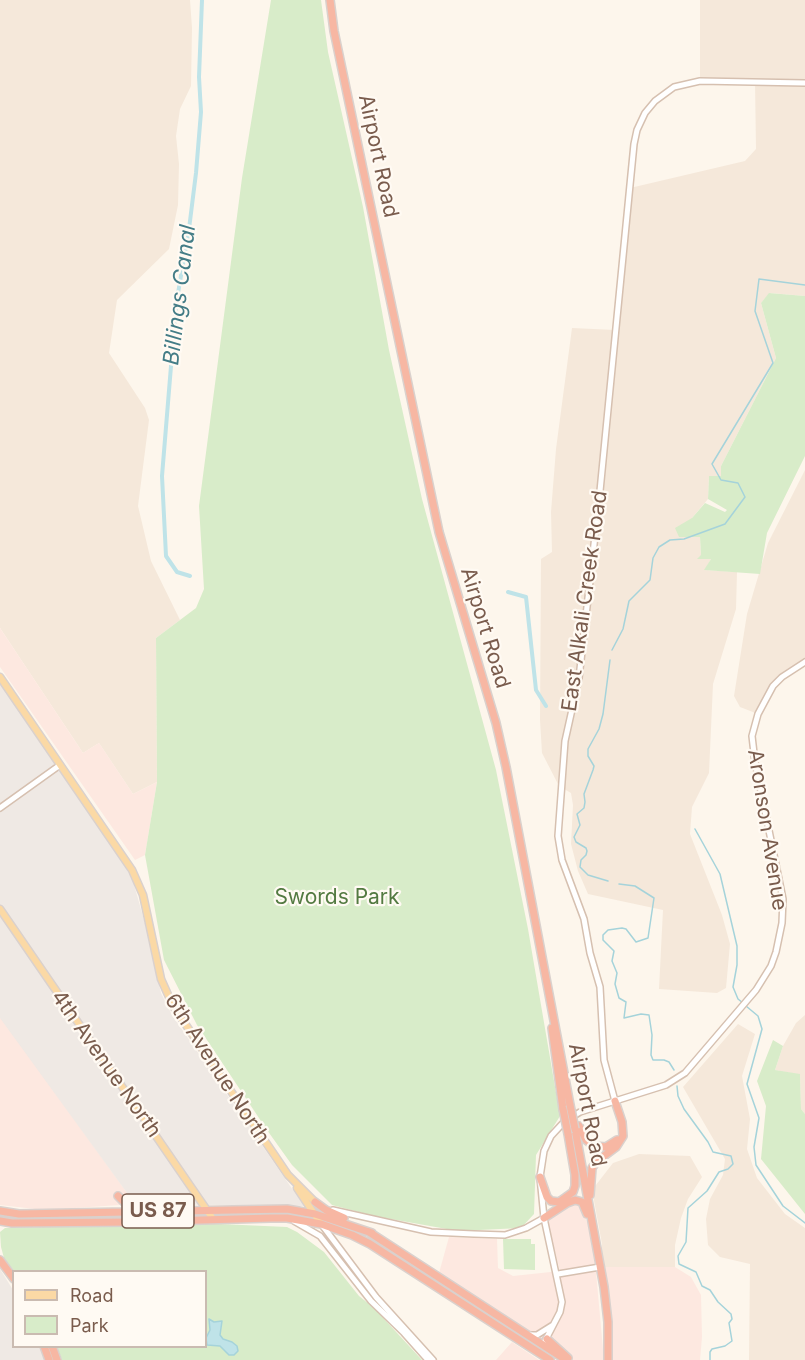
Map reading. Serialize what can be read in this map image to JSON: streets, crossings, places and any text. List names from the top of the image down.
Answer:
{
  "streets": {
    "highway": ["Airport Road", "US 87"],
    "main road": [
      "East Alkali Creek Road",
      "Aronson Avenue",
      "4th Avenue North",
      "6th Avenue North"
    ]
  },
  "crossings": [
    ["East Alkali Creek Road", "Aronson Avenue"],
    ["Aronson Avenue", "US 87"],
    ["4th Avenue North", "US 87"]
  ],
  "water": ["Billings Canal"],
  "parks": ["Swords Park"],
  "legend": ["Road", "Park"]
}
